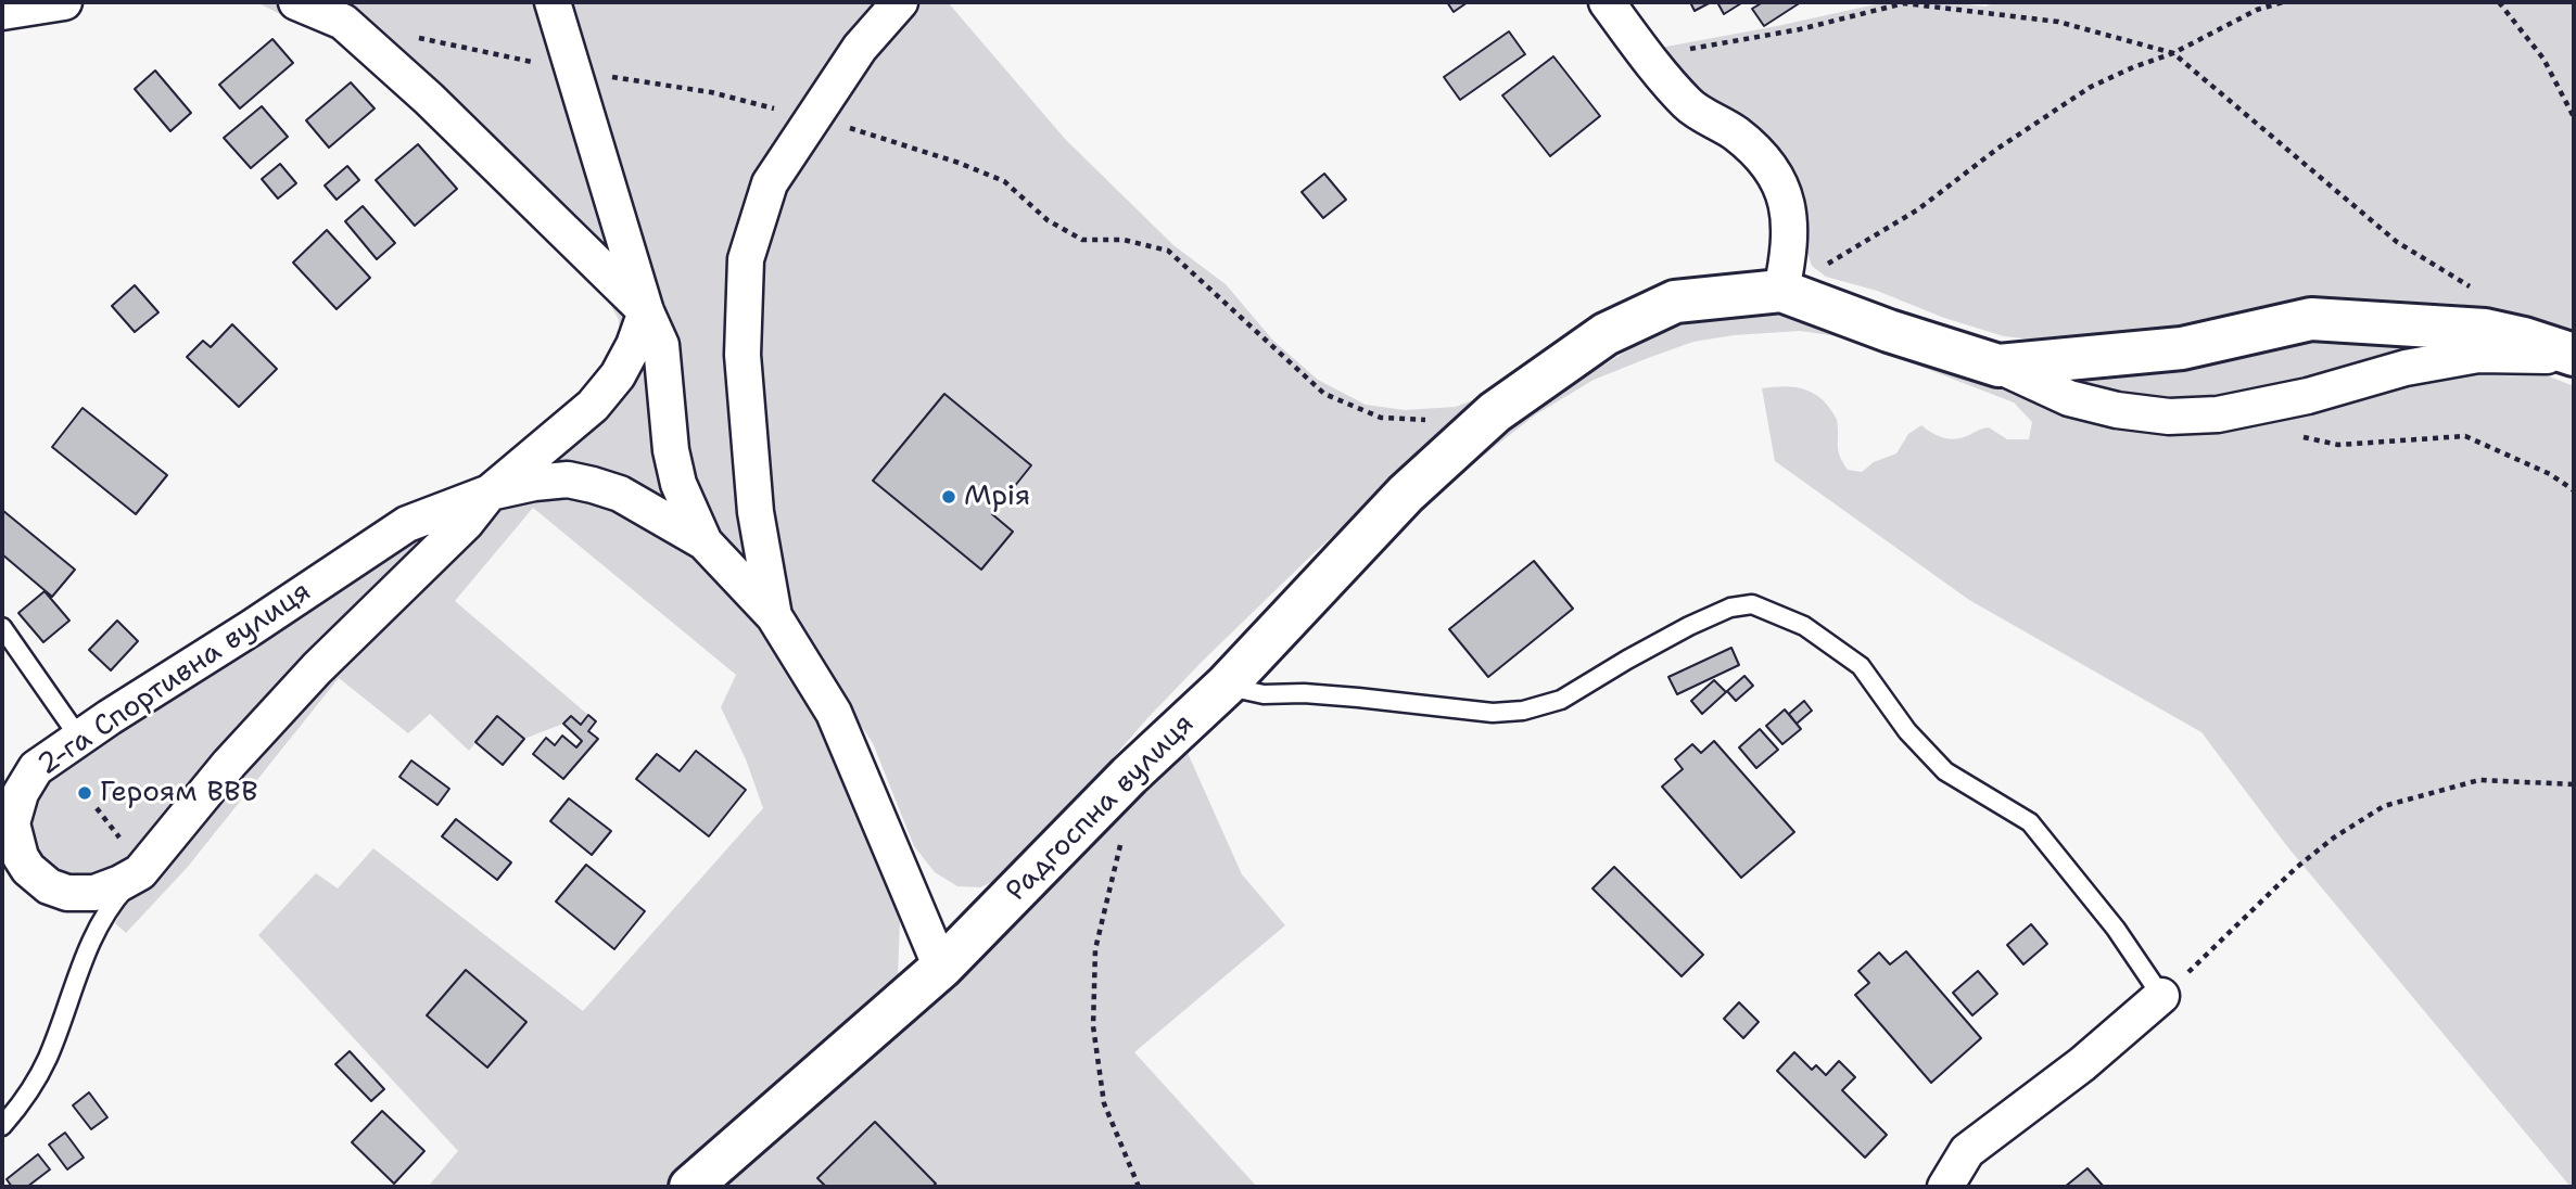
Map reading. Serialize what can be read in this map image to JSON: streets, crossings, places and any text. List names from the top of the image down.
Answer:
{
  "streets": {
    "street": ["2-га Спортивна вулиця", "Радгоспна вулиця"]
  },
  "places": ["Мрія", "Героям ВВВ"]
}
